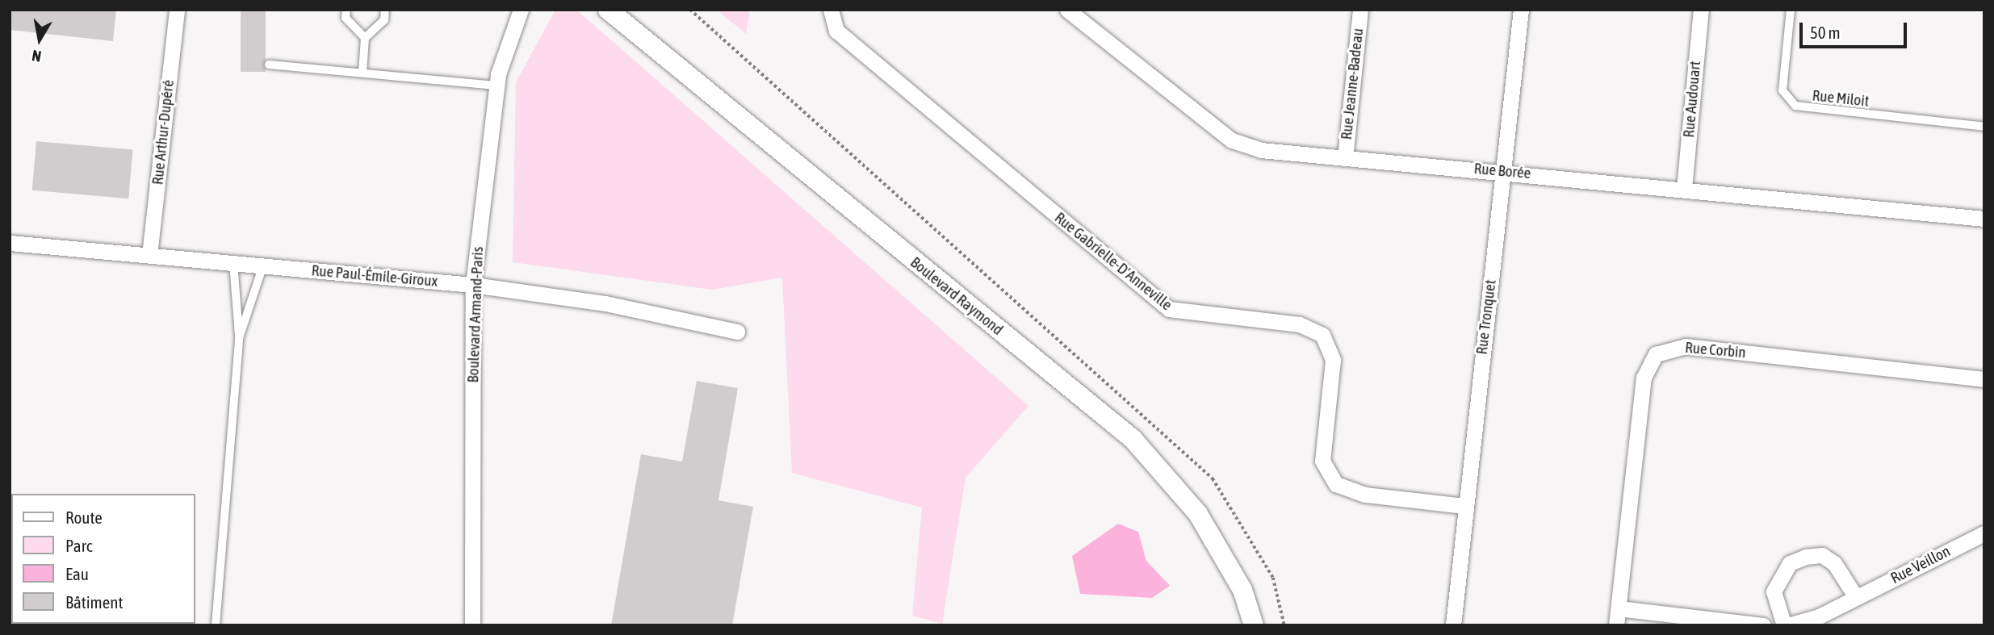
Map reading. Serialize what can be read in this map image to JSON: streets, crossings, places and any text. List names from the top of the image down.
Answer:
{
  "streets": {
    "street": [
      "Rue Jeanne-Badeau",
      "Rue Audouart",
      "Rue Arthur-Dupéré",
      "Rue Borée",
      "Rue Gabrielle-D'Anneville",
      "Rue Paul-Émile-Giroux",
      "Boulevard Raymond",
      "Boulevard Armand-Paris",
      "Rue Tronquet",
      "Rue Corbin",
      "Rue Veillon"
    ],
    "lane": ["Rue Miloit"]
  },
  "crossings": [
    ["Rue Jeanne-Badeau", "Rue Borée"],
    ["Rue Audouart", "Rue Borée"],
    ["Rue Arthur-Dupéré", "Rue Paul-Émile-Giroux"],
    ["Rue Borée", "Rue Tronquet"],
    ["Rue Gabrielle-D'Anneville", "Rue Tronquet"],
    ["Rue Paul-Émile-Giroux", "Boulevard Armand-Paris"]
  ],
  "legend": [
    "Route",
    "Parc",
    "Eau",
    "Bâtiment"
  ],
  "scale_bar": "50 m",
  "north": "bottom"
}
